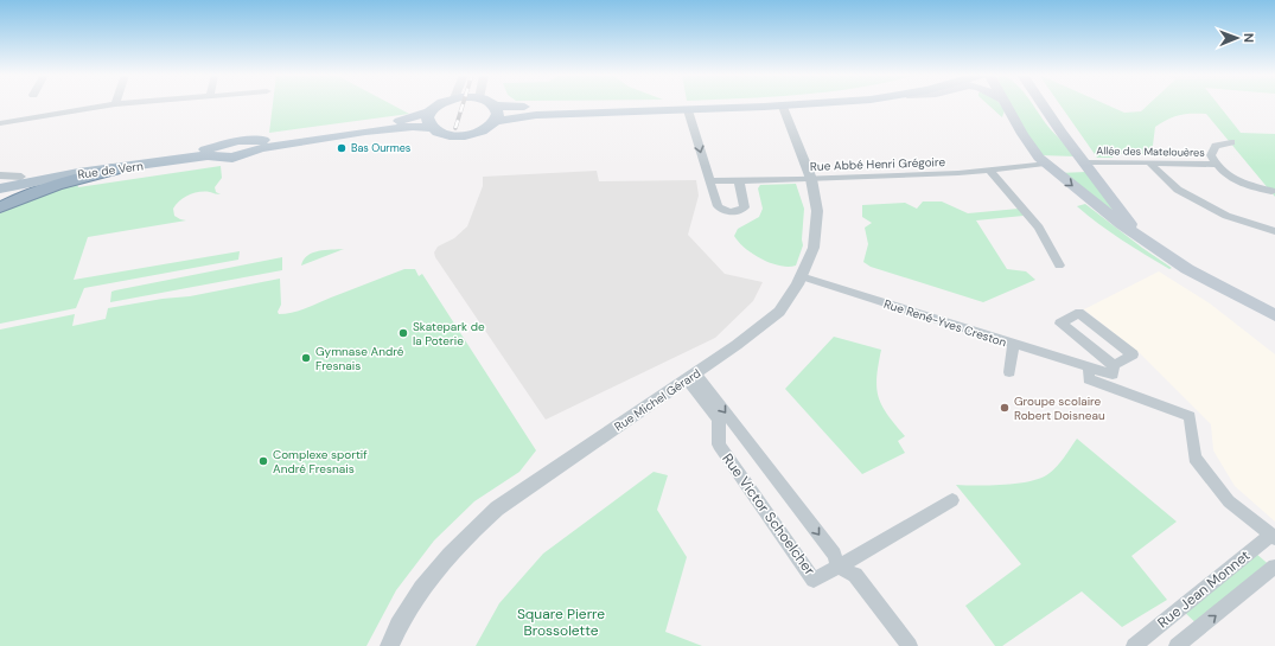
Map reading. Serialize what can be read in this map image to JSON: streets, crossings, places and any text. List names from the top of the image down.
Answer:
{
  "streets": {
    "main road": ["Rue de Vern"],
    "street": [
      "Allée des Matelouères",
      "Rue Abbé Henri Grégoire",
      "Rue René-Yves Creston",
      "Rue Michel Gérard",
      "Rue Victor Schoelcher",
      "Rue Jean Monnet"
    ]
  },
  "crossings": [
    ["Rue Abbé Henri Grégoire", "Rue Michel Gérard"],
    ["Rue René-Yves Creston", "Rue Michel Gérard"],
    ["Rue Michel Gérard", "Rue Victor Schoelcher"]
  ],
  "one_way": ["Rue Victor Schoelcher"],
  "parks": ["Square Pierre Brossolette"],
  "places": [
    "Bas Ourmes",
    "Skatepark de la Poterie",
    "Gymnase André Fresnais",
    "Groupe scolaire Robert Doisneau",
    "Complexe sportif André Fresnais"
  ],
  "north": "right"
}
